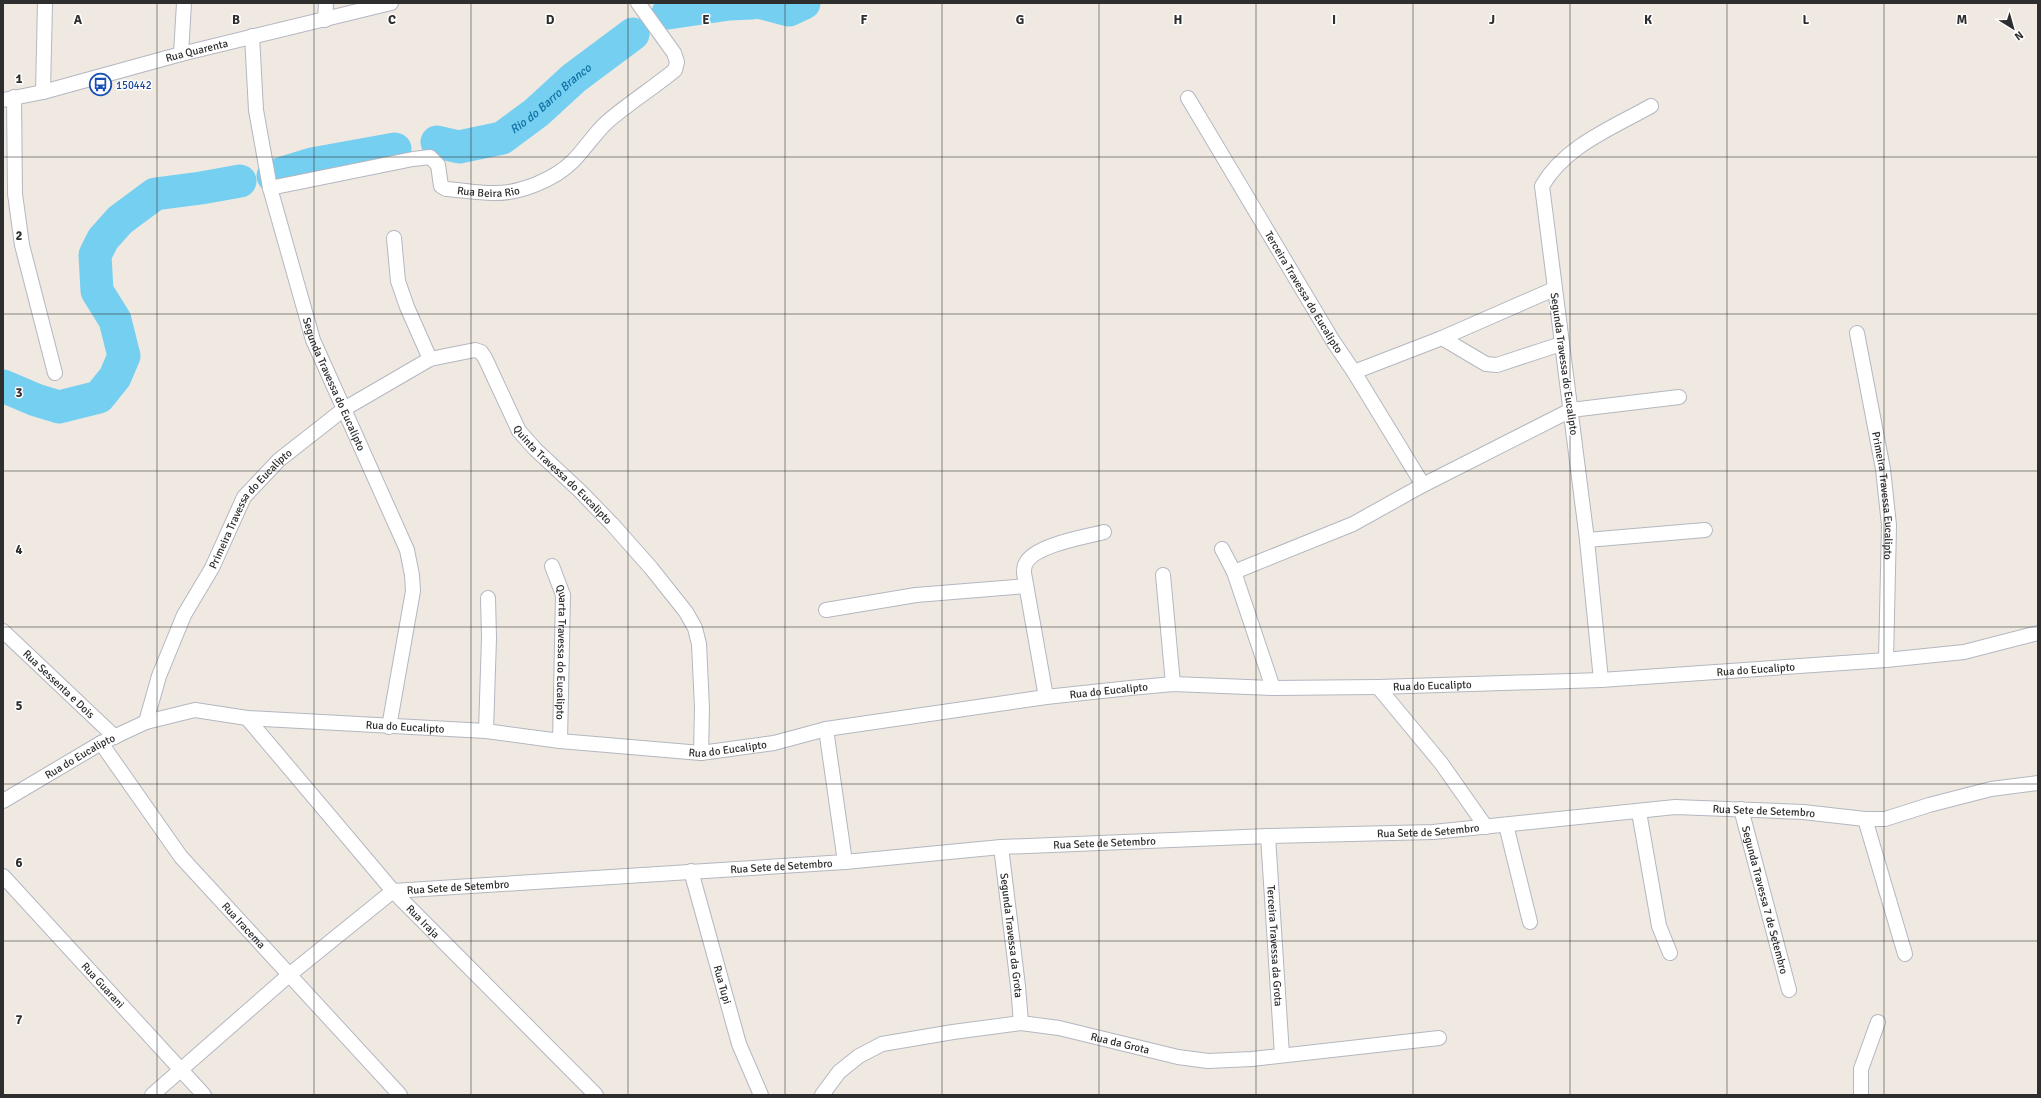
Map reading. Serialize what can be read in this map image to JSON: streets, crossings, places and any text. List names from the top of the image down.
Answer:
{
  "streets": {
    "street": [
      "Rua Quarenta",
      "Rua Beira Rio",
      "Terceira Travessa do Eucalipto",
      "Segunda Travessa do Eucalipto",
      "Quinta Travessa do Eucalipto",
      "Primeira Travessa Eucalipto",
      "Primeira Travessa do Eucalipto",
      "Quarta Travessa do Eucalipto",
      "Rua do Eucalipto",
      "Rua Sessenta e Dois",
      "Rua Sete de Setembro",
      "Segunda Travessa 7 de Setembro",
      "Rua Iraja",
      "Rua Iracema",
      "Segunda Travessa da Grota",
      "Terceira Travessa da Grota",
      "Rua Guarani",
      "Rua Tupi",
      "Rua da Grota"
    ]
  },
  "crossings": [
    ["Rua Quarenta", "Segunda Travessa do Eucalipto"],
    ["Rua Beira Rio", "Segunda Travessa do Eucalipto"],
    ["Segunda Travessa do Eucalipto", "Primeira Travessa do Eucalipto"],
    ["Segunda Travessa do Eucalipto", "Rua do Eucalipto"],
    ["Quinta Travessa do Eucalipto", "Primeira Travessa do Eucalipto"],
    ["Quinta Travessa do Eucalipto", "Rua do Eucalipto"],
    ["Primeira Travessa Eucalipto", "Rua do Eucalipto"],
    ["Primeira Travessa do Eucalipto", "Rua do Eucalipto"],
    ["Quarta Travessa do Eucalipto", "Rua do Eucalipto"],
    ["Rua do Eucalipto", "Rua Sessenta e Dois"],
    ["Rua do Eucalipto", "Rua Sete de Setembro"],
    ["Rua do Eucalipto", "Rua Iraja"],
    ["Rua do Eucalipto", "Rua Iracema"],
    ["Rua Sete de Setembro", "Segunda Travessa 7 de Setembro"],
    ["Rua Sete de Setembro", "Rua Iraja"],
    ["Rua Sete de Setembro", "Rua Iracema"],
    ["Rua Sete de Setembro", "Segunda Travessa da Grota"],
    ["Rua Sete de Setembro", "Terceira Travessa da Grota"],
    ["Rua Sete de Setembro", "Rua Guarani"],
    ["Rua Sete de Setembro", "Rua Tupi"],
    ["Segunda Travessa da Grota", "Rua da Grota"],
    ["Terceira Travessa da Grota", "Rua da Grota"]
  ],
  "water": ["Rio do Barro Branco"],
  "places": {
    "bus stop": ["150442"]
  },
  "north": "bottom right",
  "grid": {
    "columns": [
      "A",
      "B",
      "C",
      "D",
      "E",
      "F",
      "G",
      "H",
      "I",
      "J",
      "K",
      "L",
      "M"
    ],
    "rows": [
      "1",
      "2",
      "3",
      "4",
      "5",
      "6",
      "7"
    ]
  }
}
